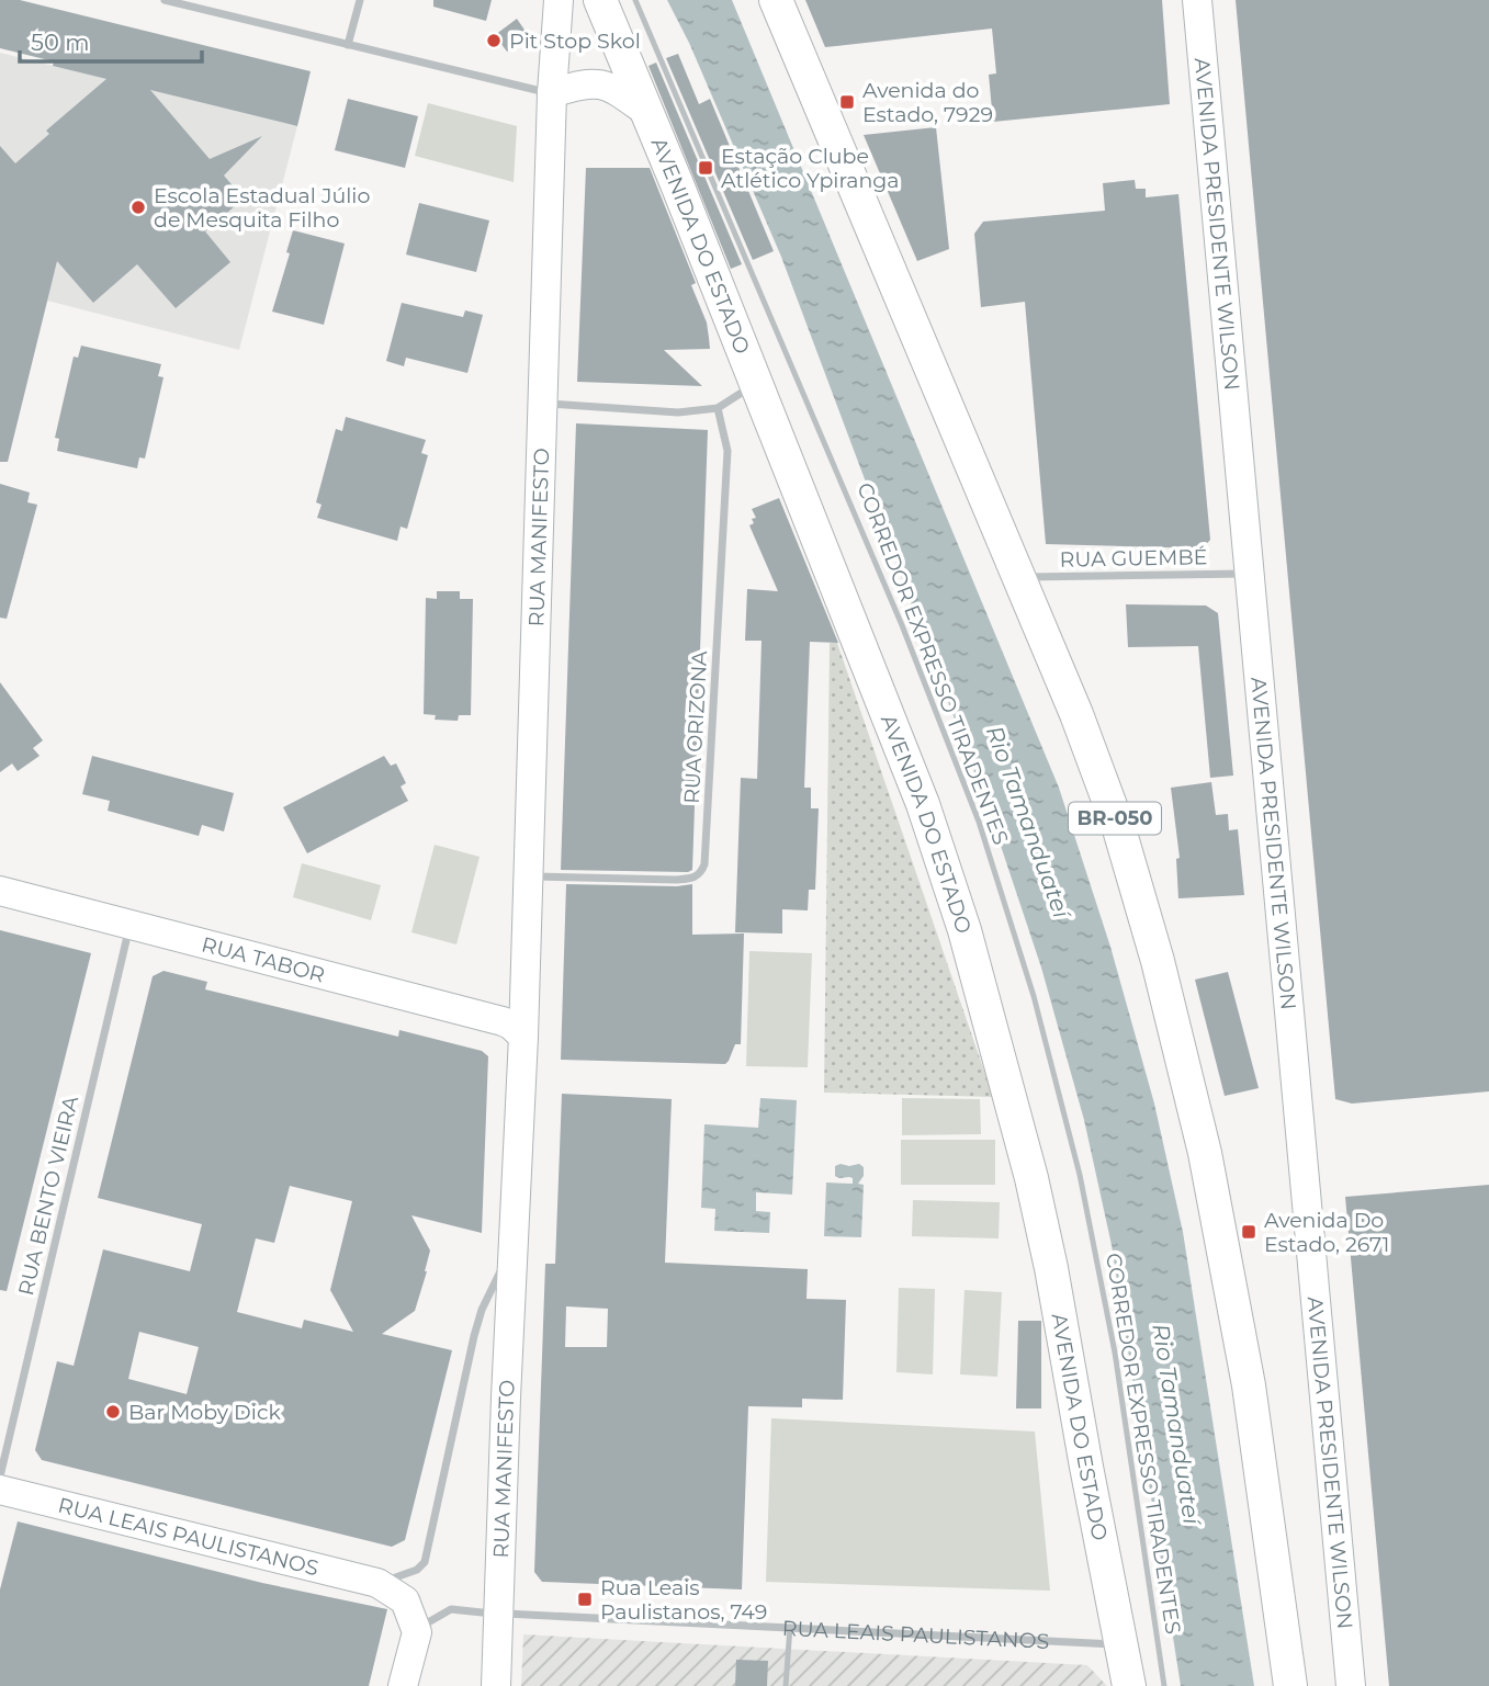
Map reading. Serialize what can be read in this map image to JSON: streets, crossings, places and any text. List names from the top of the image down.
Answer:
{
  "streets": {
    "highway": ["AVENIDA DO ESTADO", "BR-050"],
    "main road": [
      "AVENIDA PRESIDENTE WILSON",
      "RUA MANIFESTO",
      "RUA TABOR",
      "RUA LEAIS PAULISTANOS"
    ],
    "street": ["RUA GUEMBÉ", "RUA ORIZONA", "RUA BENTO VIEIRA"],
    "lane": ["CORREDOR EXPRESSO TIRADENTES"]
  },
  "crossings": [
    ["AVENIDA PRESIDENTE WILSON", "RUA GUEMBÉ"],
    ["AVENIDA DO ESTADO", "RUA LEAIS PAULISTANOS"],
    ["RUA MANIFESTO", "RUA ORIZONA"],
    ["RUA MANIFESTO", "RUA TABOR"],
    ["RUA MANIFESTO", "RUA LEAIS PAULISTANOS"],
    ["RUA GUEMBÉ", "BR-050"],
    ["RUA TABOR", "RUA BENTO VIEIRA"]
  ],
  "water": ["Rio Tamanduateí"],
  "places": {
    "other": ["Pit Stop Skol", "Escola Estadual Júlio de Mesquita Filho", "Bar Moby Dick"],
    "transit": [
      "Avenida do Estado, 7929",
      "Estação Clube Atlético Ypiranga",
      "Avenida Do Estado, 2671",
      "Rua Leais Paulistanos, 749"
    ]
  },
  "scale_bar": "50 m"
}
